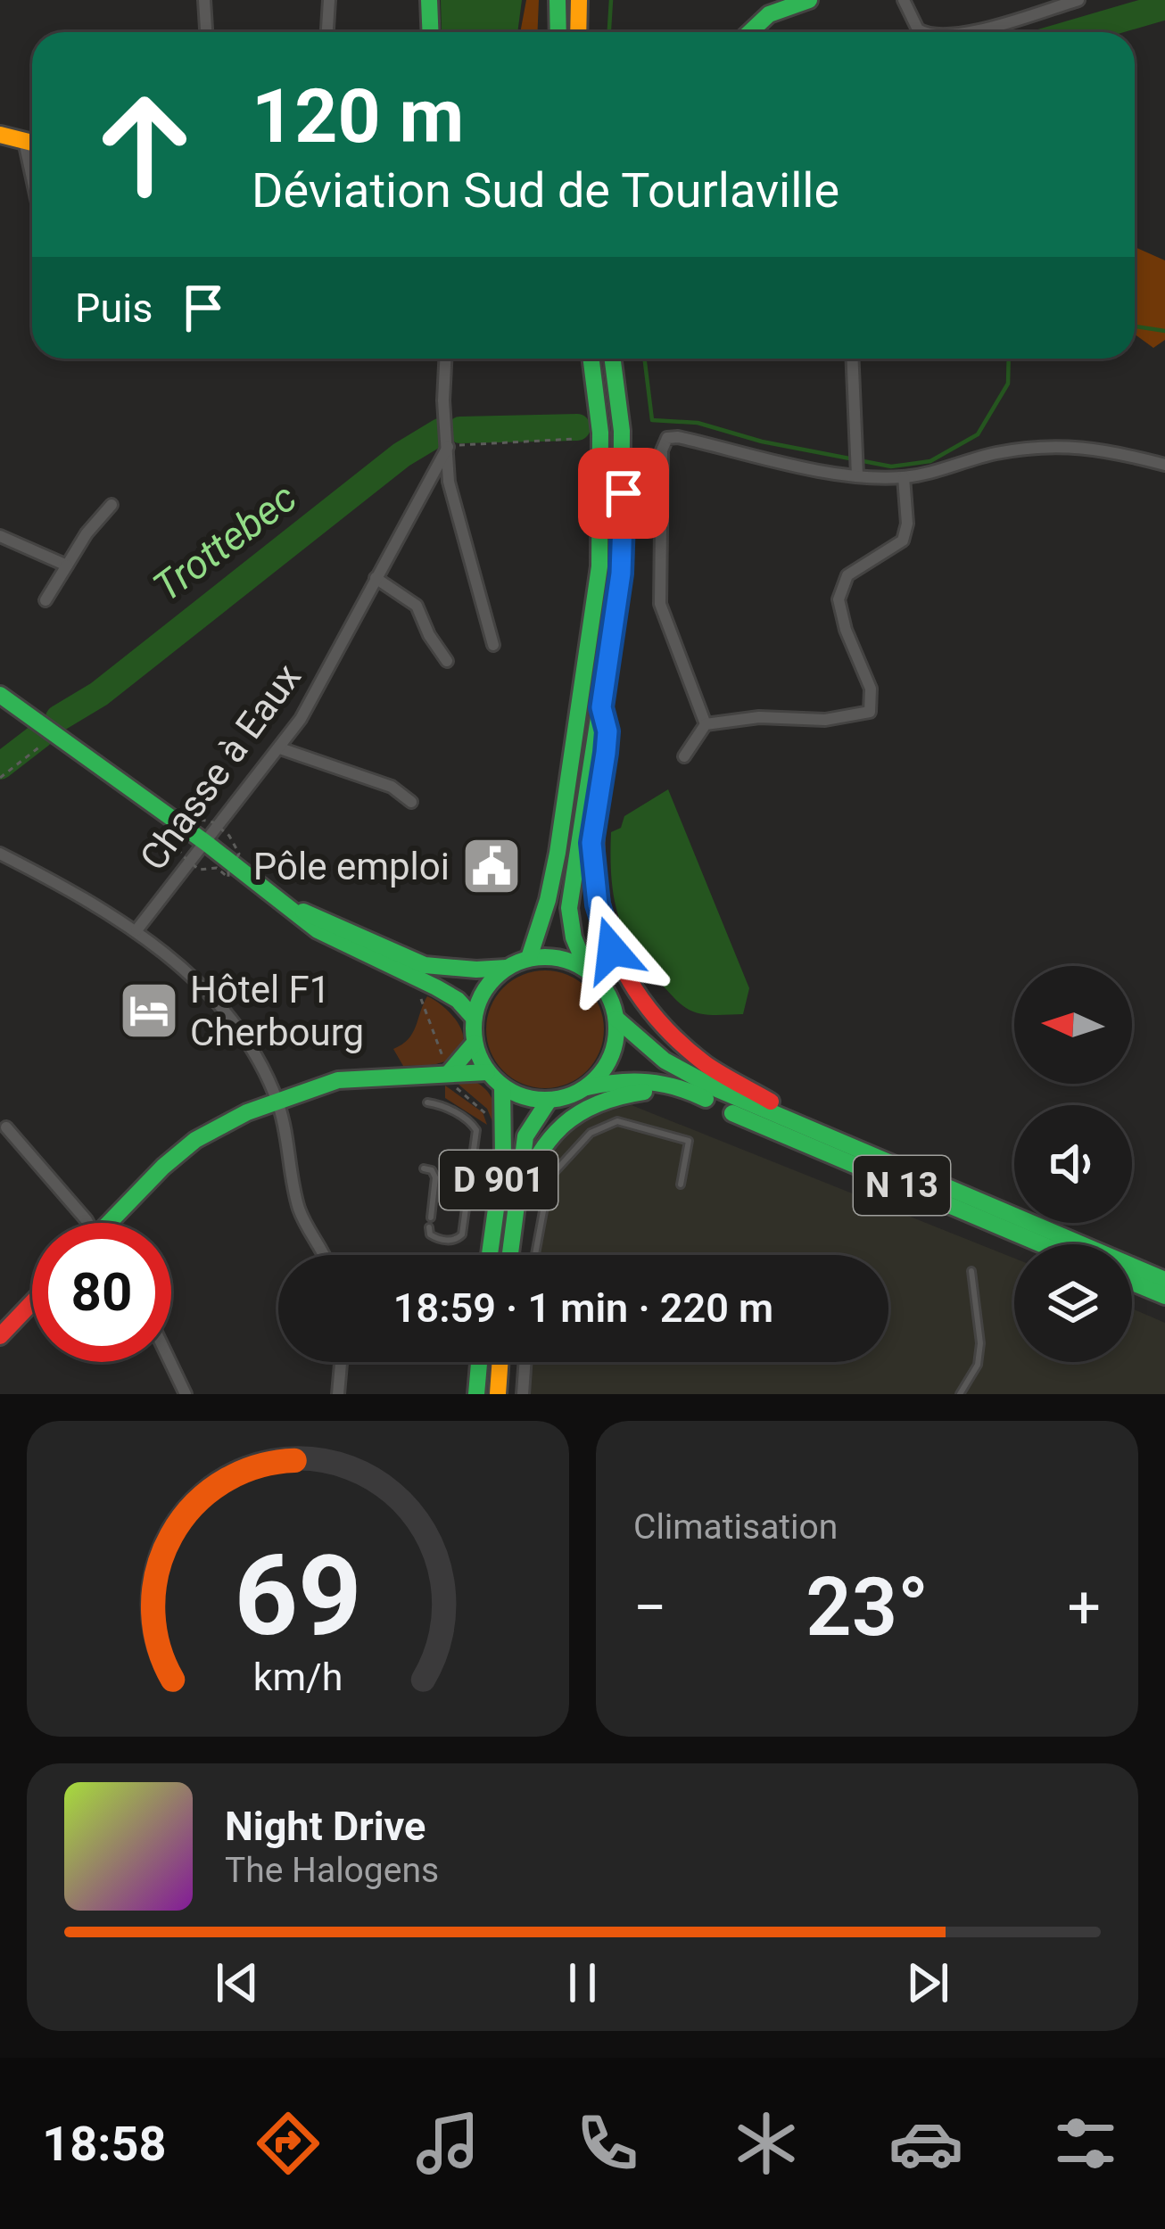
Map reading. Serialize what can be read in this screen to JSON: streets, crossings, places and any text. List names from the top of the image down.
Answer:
{
  "streets": {
    "main road": ["D 901", "N 13"],
    "street": ["Chasse à Eaux"]
  },
  "crossings": [
    ["D 901", "N 13"]
  ],
  "water": ["Trottebec"],
  "places": {
    "public building": ["Pôle emploi"],
    "hotel": ["Hôtel F1 Cherbourg"]
  },
  "north": "left",
  "page": {
    "turn": ["120 m", "Déviation Sud de Tourlaville"],
    "then": "Puis",
    "limit": "80",
    "trip": "18:59 · 1 min · 220 m",
    "tile": "Climatisation",
    "heat": ["−", "23°", "+"],
    "song": ["Night Drive", "The Halogens"],
    "tabs": "18:58",
    "gauge": ["69", "km/h"]
  }
}
